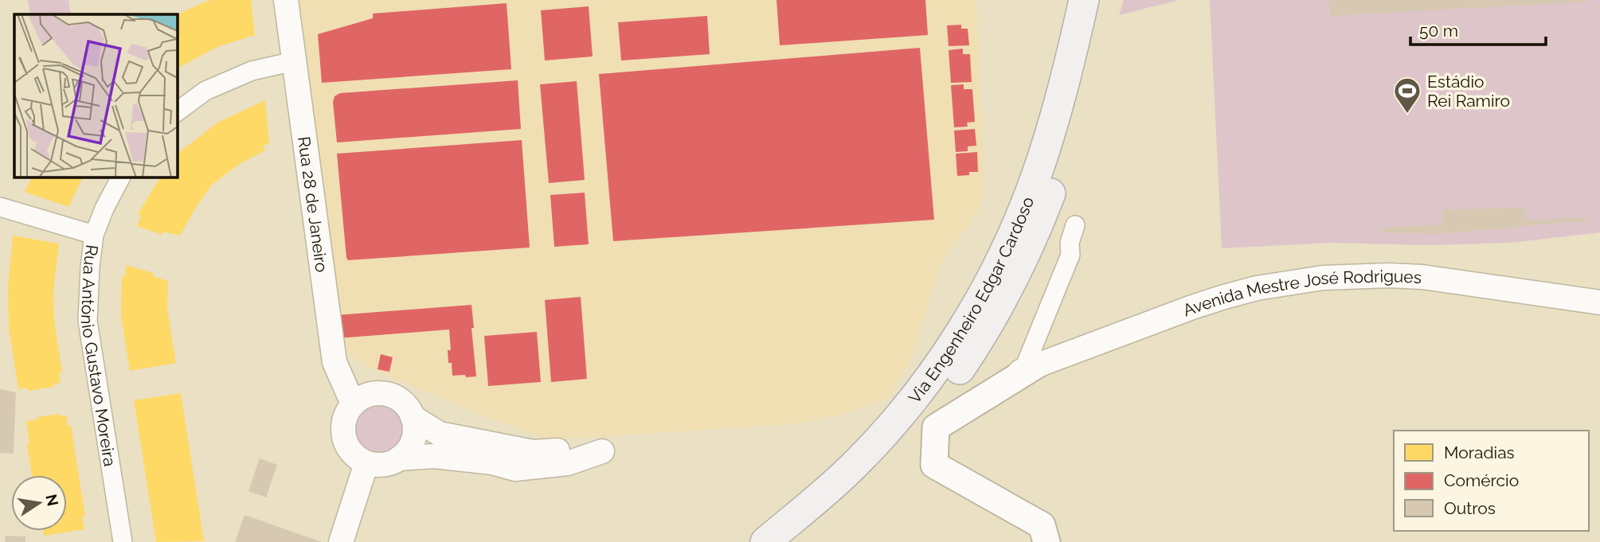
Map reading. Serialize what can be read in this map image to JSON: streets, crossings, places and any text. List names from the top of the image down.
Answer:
{
  "streets": {
    "main road": ["Via Engenheiro Edgar Cardoso"],
    "street": ["Rua 28 de Janeiro", "Avenida Mestre José Rodrigues", "Rua António Gustavo Moreira"]
  },
  "places": {
    "sports": ["Estádio Rei Ramiro"]
  },
  "legend": ["Moradias", "Comércio", "Outros"],
  "scale_bar": "50 m",
  "north": "right"
}
